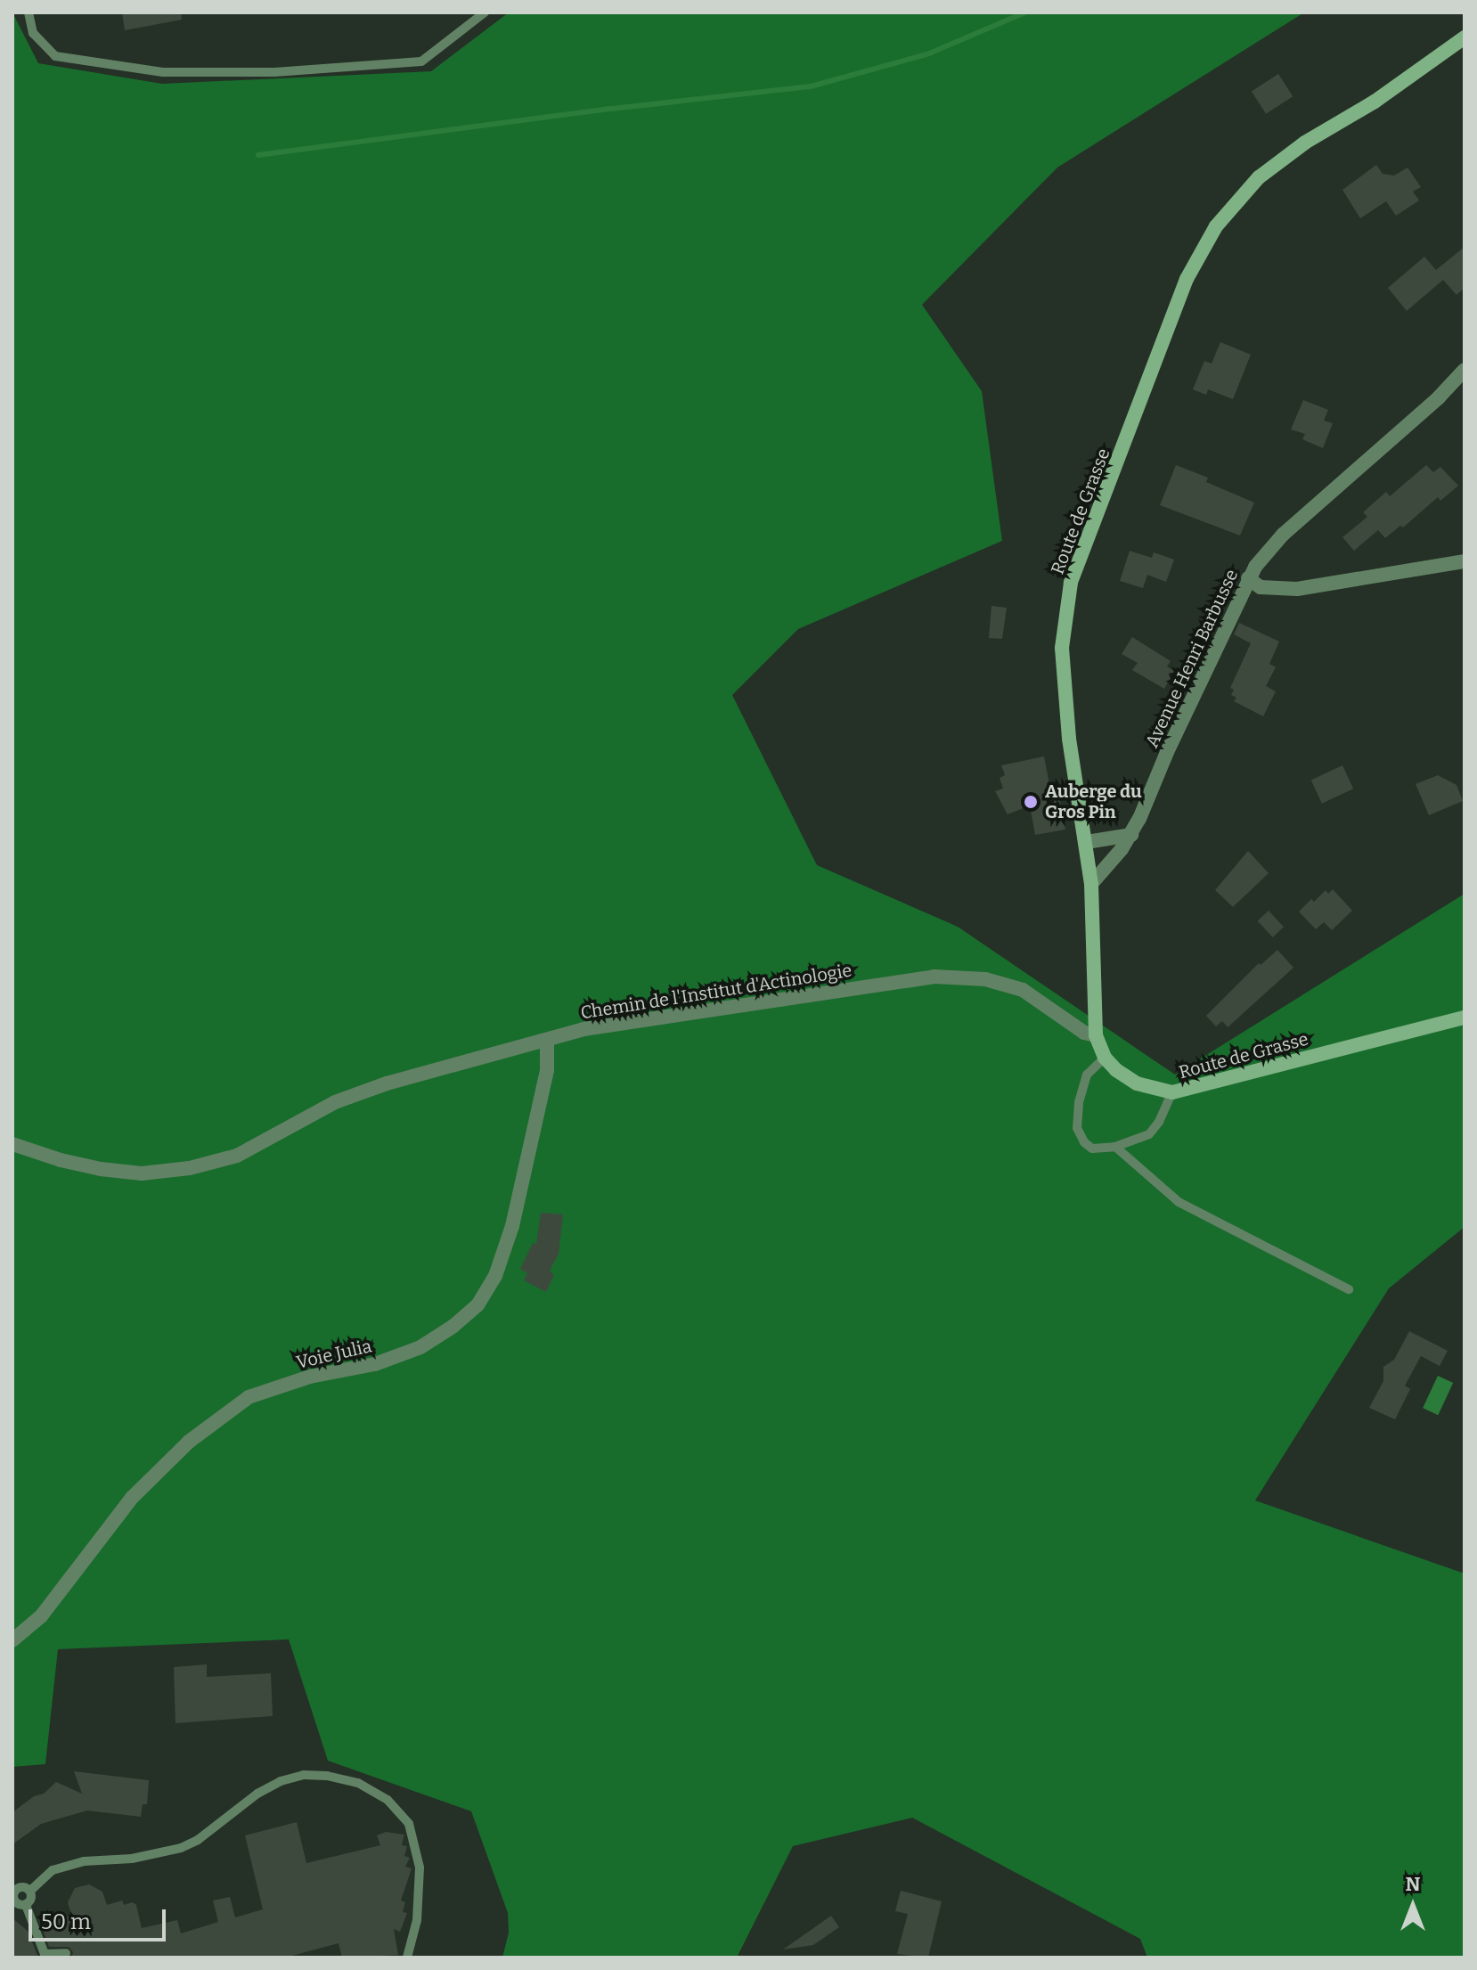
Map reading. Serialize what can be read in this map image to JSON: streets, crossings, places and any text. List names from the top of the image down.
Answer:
{
  "streets": {
    "main road": ["Route de Grasse"],
    "street": ["Avenue Henri Barbusse", "Chemin de l'Institut d'Actinologie", "Voie Julia"]
  },
  "crossings": [
    ["Route de Grasse", "Avenue Henri Barbusse"],
    ["Route de Grasse", "Chemin de l'Institut d'Actinologie"],
    ["Chemin de l'Institut d'Actinologie", "Voie Julia"]
  ],
  "places": ["Auberge du Gros Pin"],
  "scale_bar": "50 m",
  "north": "top"
}
